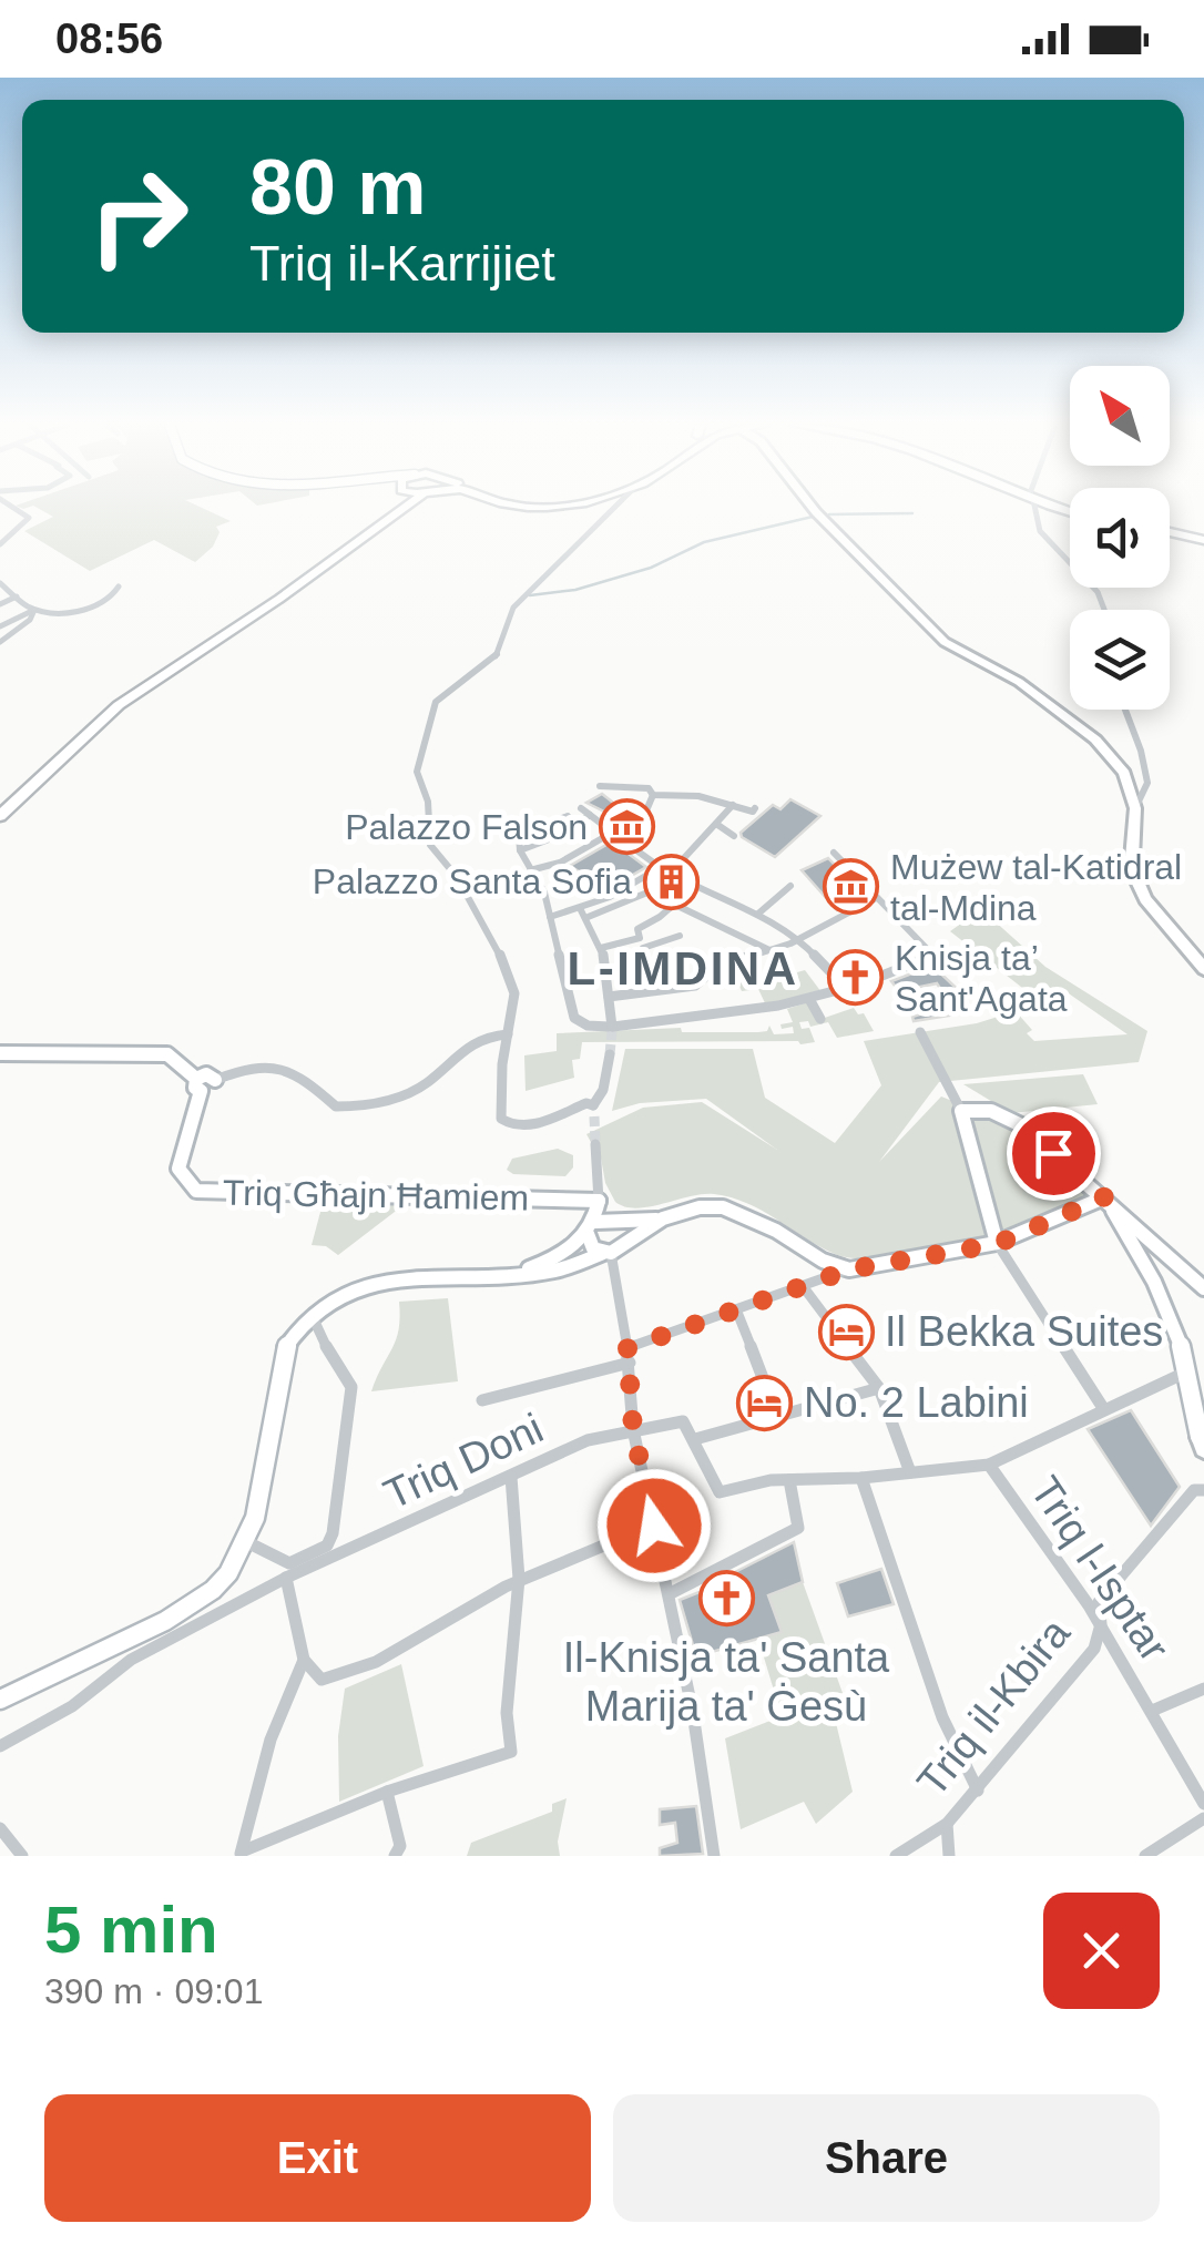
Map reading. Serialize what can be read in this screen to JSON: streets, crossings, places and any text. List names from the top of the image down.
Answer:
{
  "streets": {
    "street": [
      "Triq Għajn Ħamiem",
      "Triq Doni",
      "Triq l-Isptar",
      "Triq il-Kbira"
    ]
  },
  "crossings": [
    ["Triq l-Isptar", "Triq il-Kbira"]
  ],
  "districts": ["L-IMDINA"],
  "places": {
    "museum": ["Palazzo Falson", "Mużew tal-Katidral tal-Mdina"],
    "building": ["Palazzo Santa Sofia"],
    "church": ["Knisja ta’ Sant'Agata", "Il-Knisja ta' Santa Marija ta' Ġesù"],
    "hotel": ["Il Bekka Suites", "No. 2 Labini"]
  },
  "north": "top left",
  "page": {
    "status": "08:56",
    "turn": ["80 m", "Triq il-Karrijiet"],
    "heading": ["5 min", "390 m · 09:01"],
    "buttons": ["Exit", "Share"]
  }
}
